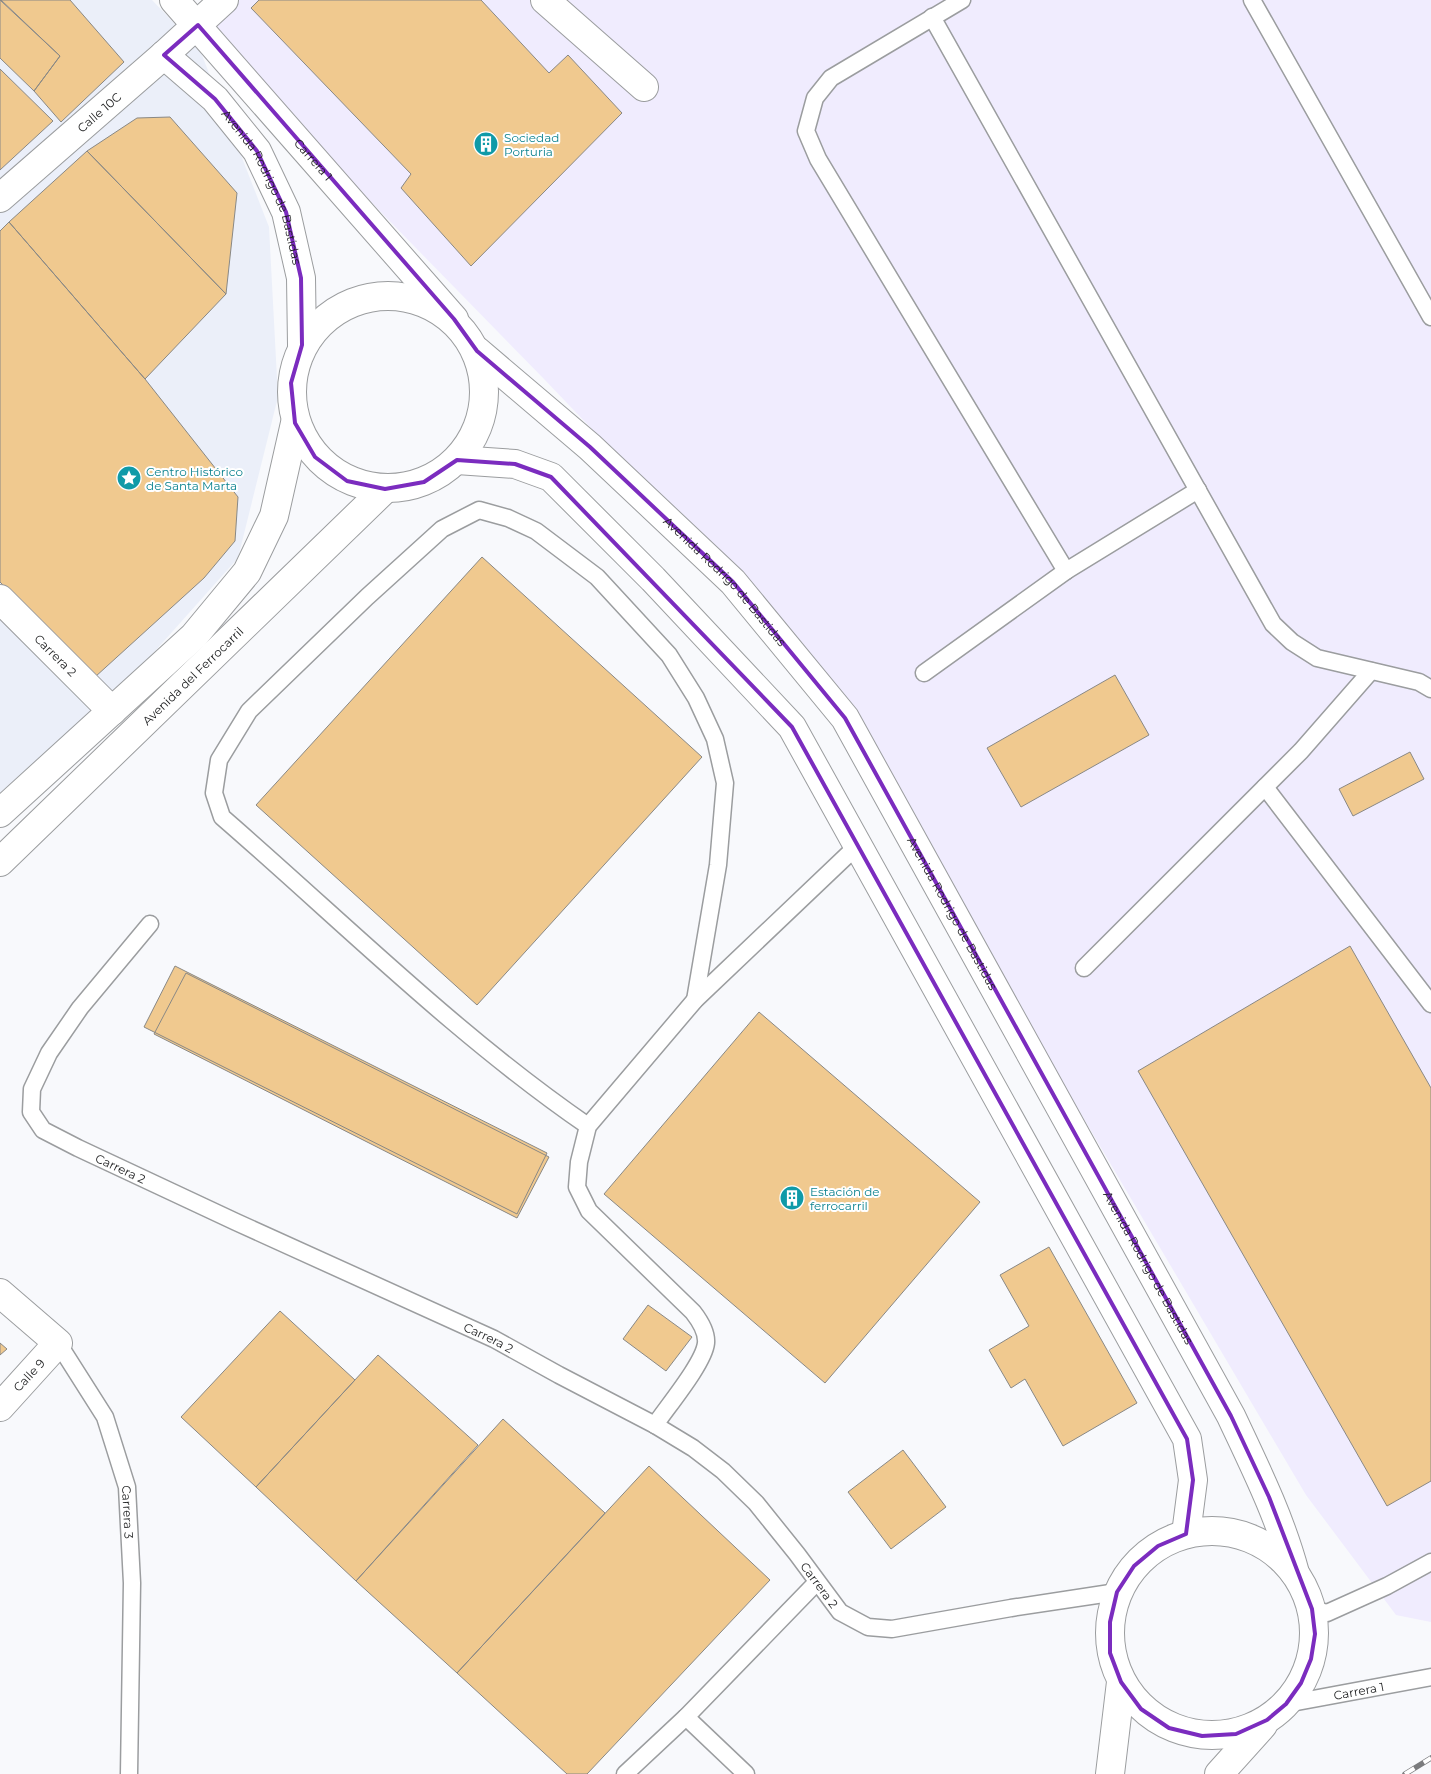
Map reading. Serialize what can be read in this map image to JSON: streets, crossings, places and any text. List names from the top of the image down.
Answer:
{
  "streets": {
    "main road": [
      "Calle 10C",
      "Carrera 1",
      "Avenida Rodrigo de Bastidas",
      "Carrera 2",
      "Avenida del Ferrocarril",
      "Calle 9",
      "Carrera 3"
    ]
  },
  "crossings": [
    ["Calle 10C", "Carrera 1"],
    ["Calle 10C", "Avenida Rodrigo de Bastidas"],
    ["Carrera 1", "Avenida Rodrigo de Bastidas"],
    ["Carrera 1", "Carrera 2"],
    ["Calle 9", "Carrera 3"]
  ],
  "places": {
    "building": ["Sociedad Porturia", "Estación de ferrocarril"],
    "place": ["Centro Histórico de Santa Marta"]
  }
}
